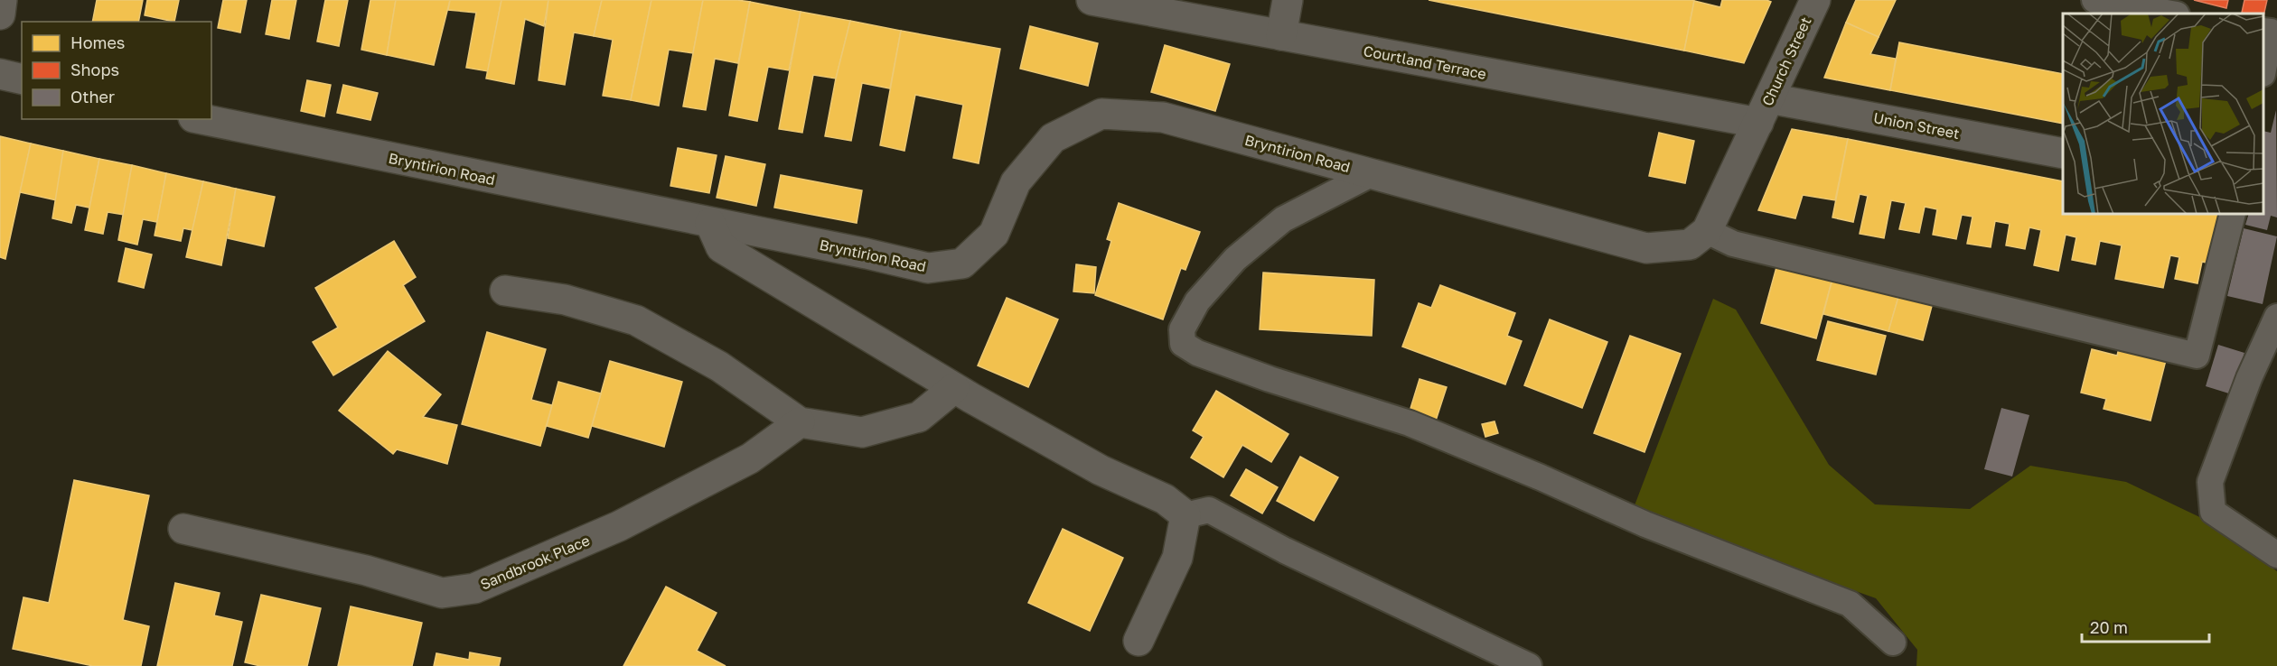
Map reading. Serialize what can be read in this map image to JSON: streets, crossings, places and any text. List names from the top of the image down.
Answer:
{
  "streets": {
    "street": [
      "Church Street",
      "Courtland Terrace",
      "Union Street",
      "Bryntirion Road",
      "Sandbrook Place"
    ]
  },
  "crossings": [
    ["Church Street", "Courtland Terrace"],
    ["Church Street", "Union Street"],
    ["Courtland Terrace", "Union Street"]
  ],
  "legend": ["Homes", "Shops", "Other"],
  "scale_bar": "20 m"
}
